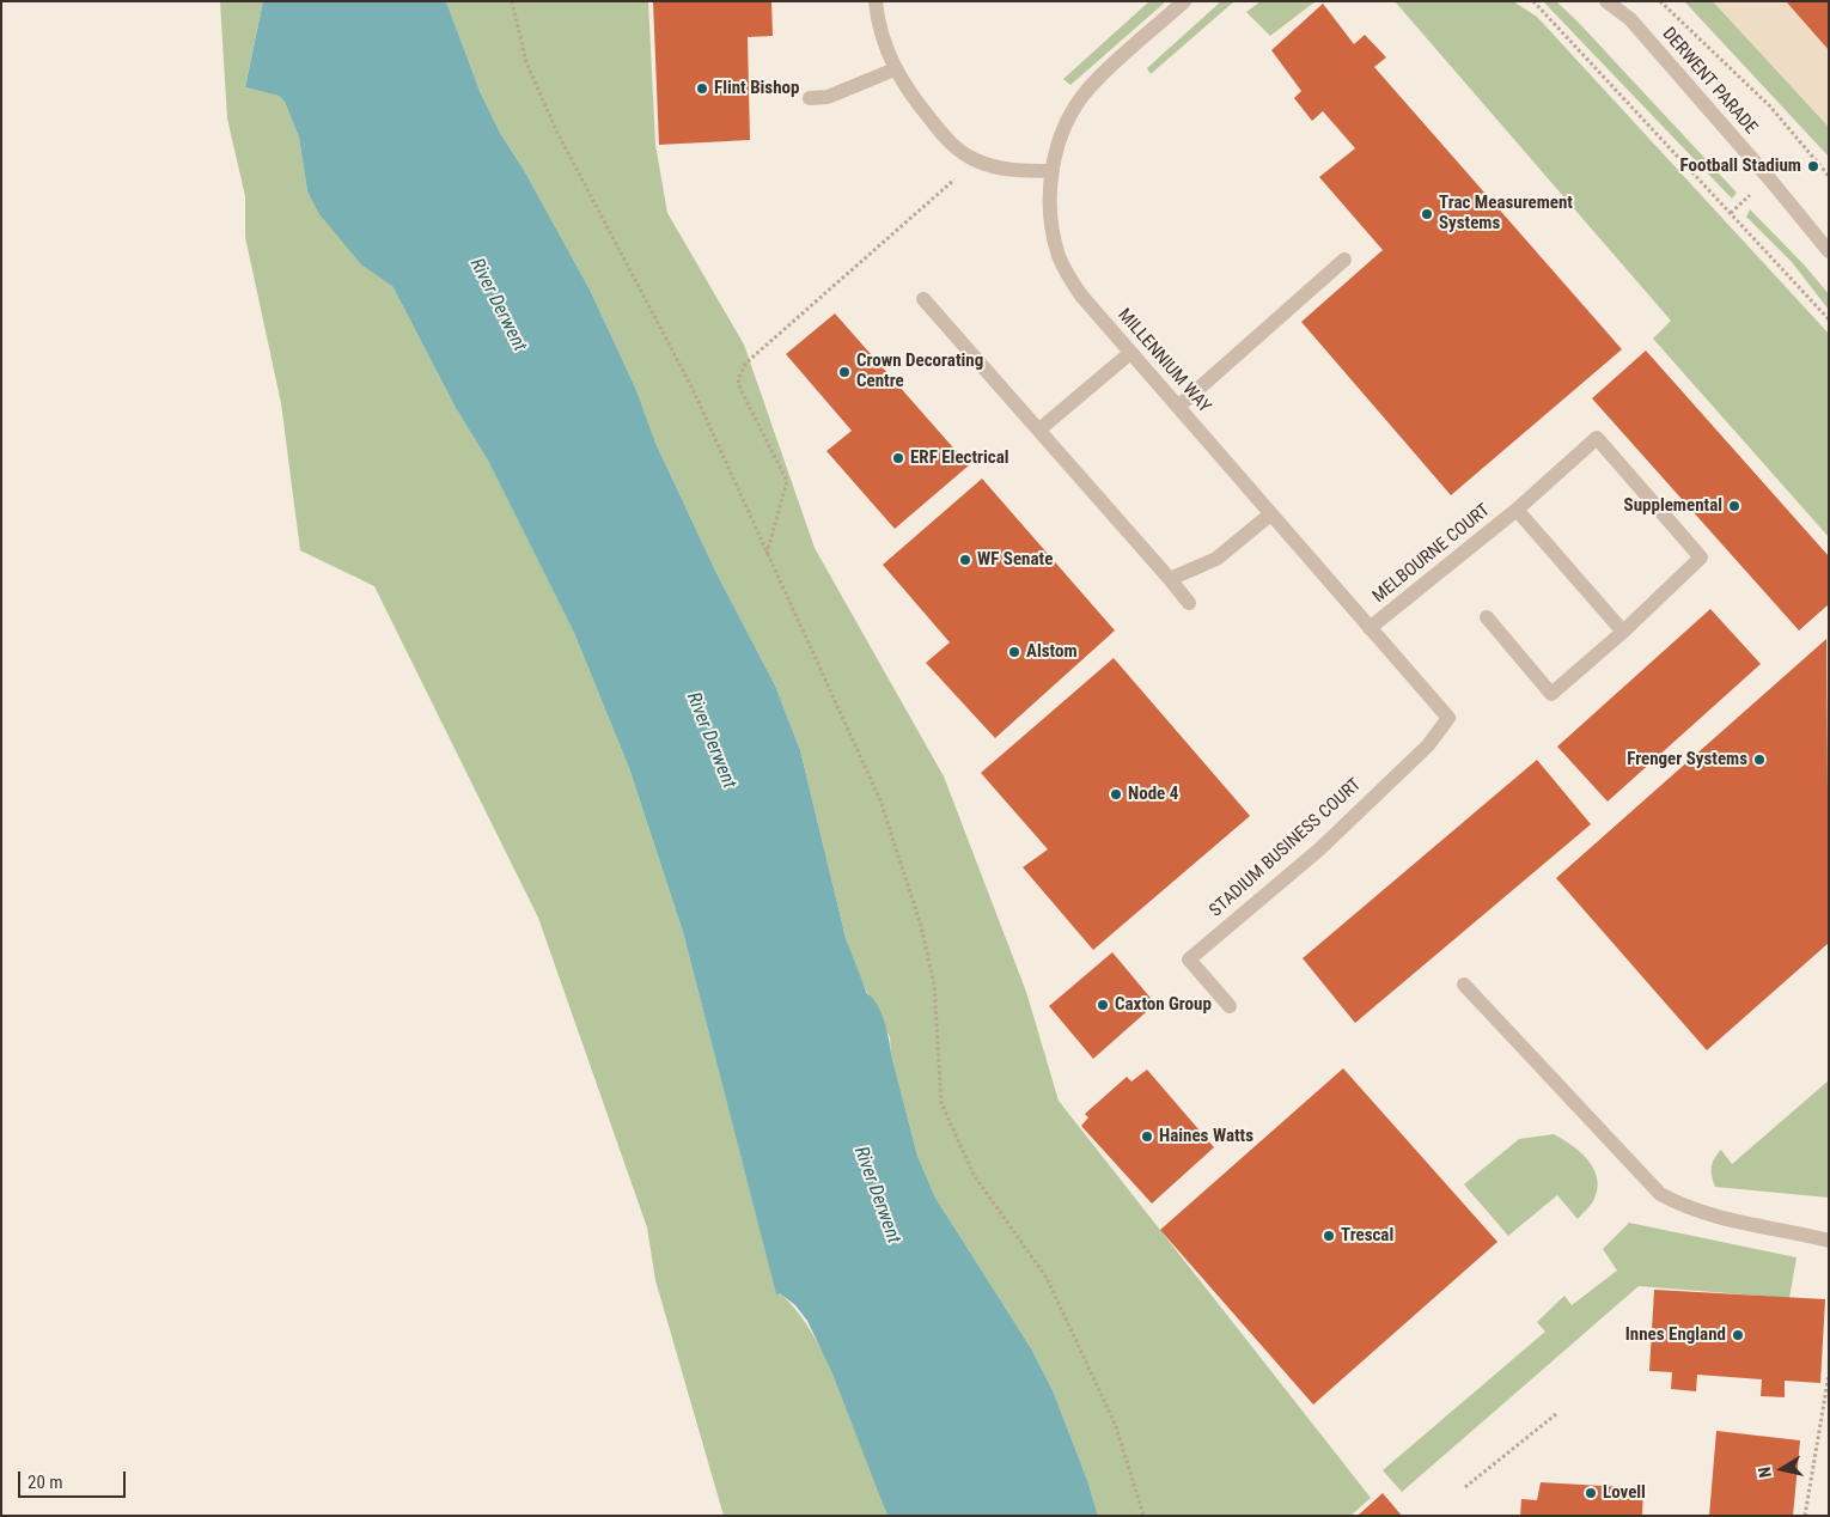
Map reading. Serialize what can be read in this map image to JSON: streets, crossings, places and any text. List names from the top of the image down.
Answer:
{
  "streets": {
    "street": [
      "DERWENT PARADE",
      "MILLENNIUM WAY",
      "MELBOURNE COURT",
      "STADIUM BUSINESS COURT"
    ]
  },
  "crossings": [
    ["MILLENNIUM WAY", "MELBOURNE COURT"],
    ["MILLENNIUM WAY", "STADIUM BUSINESS COURT"]
  ],
  "water": ["River Derwent"],
  "places": [
    "Flint Bishop",
    "Football Stadium",
    "Trac Measurement Systems",
    "Crown Decorating Centre",
    "ERF Electrical",
    "Supplemental",
    "WF Senate",
    "Alstom",
    "Frenger Systems",
    "Node 4",
    "Caxton Group",
    "Haines Watts",
    "Trescal",
    "Innes England",
    "Lovell"
  ],
  "scale_bar": "20 m",
  "north": "left"
}
